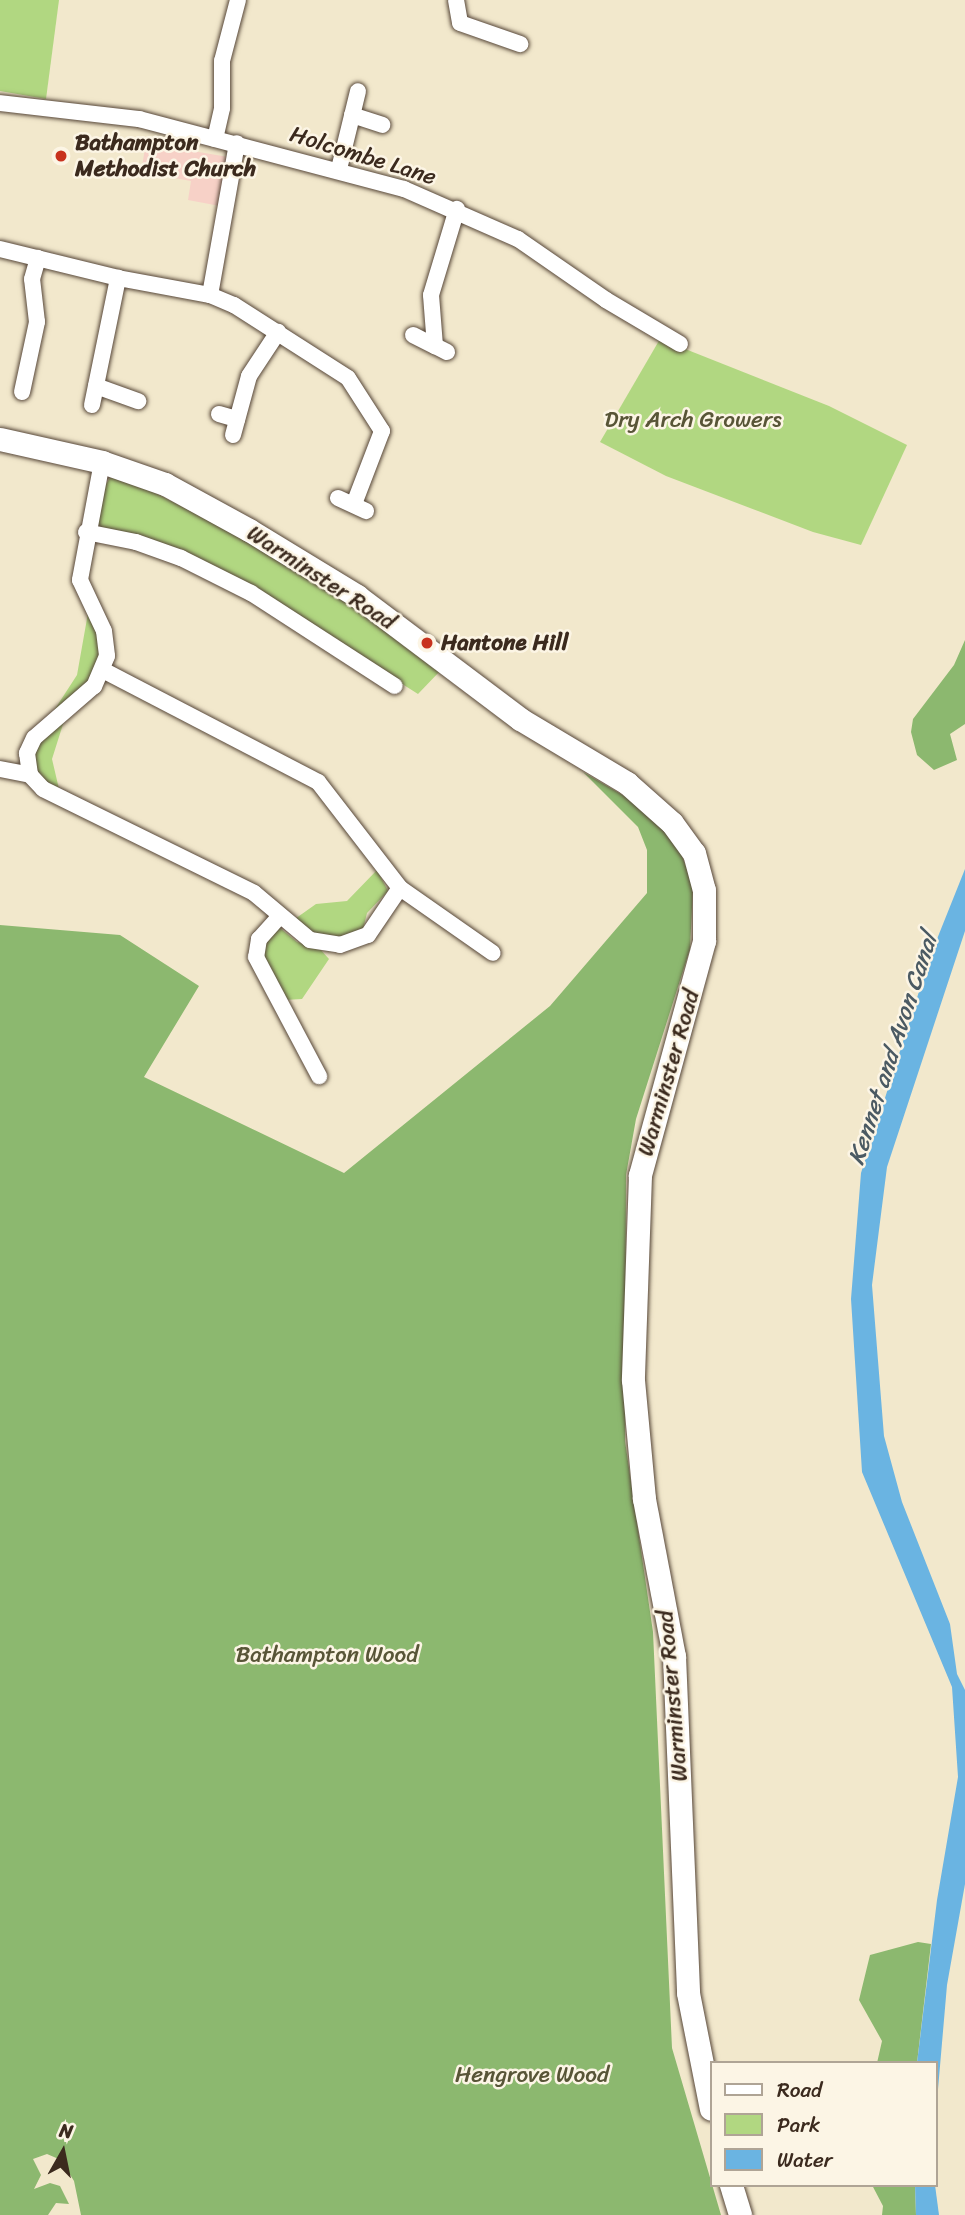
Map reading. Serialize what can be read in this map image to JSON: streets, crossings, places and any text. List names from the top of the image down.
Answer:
{
  "streets": {
    "highway": ["Warminster Road"],
    "street": ["Holcombe Lane"]
  },
  "water": ["Kennet and Avon Canal"],
  "parks": ["Dry Arch Growers", "Bathampton Wood", "Hengrove Wood"],
  "places": ["Bathampton Methodist Church", "Hantone Hill"],
  "legend": ["Road", "Park", "Water"],
  "north": "top"
}
